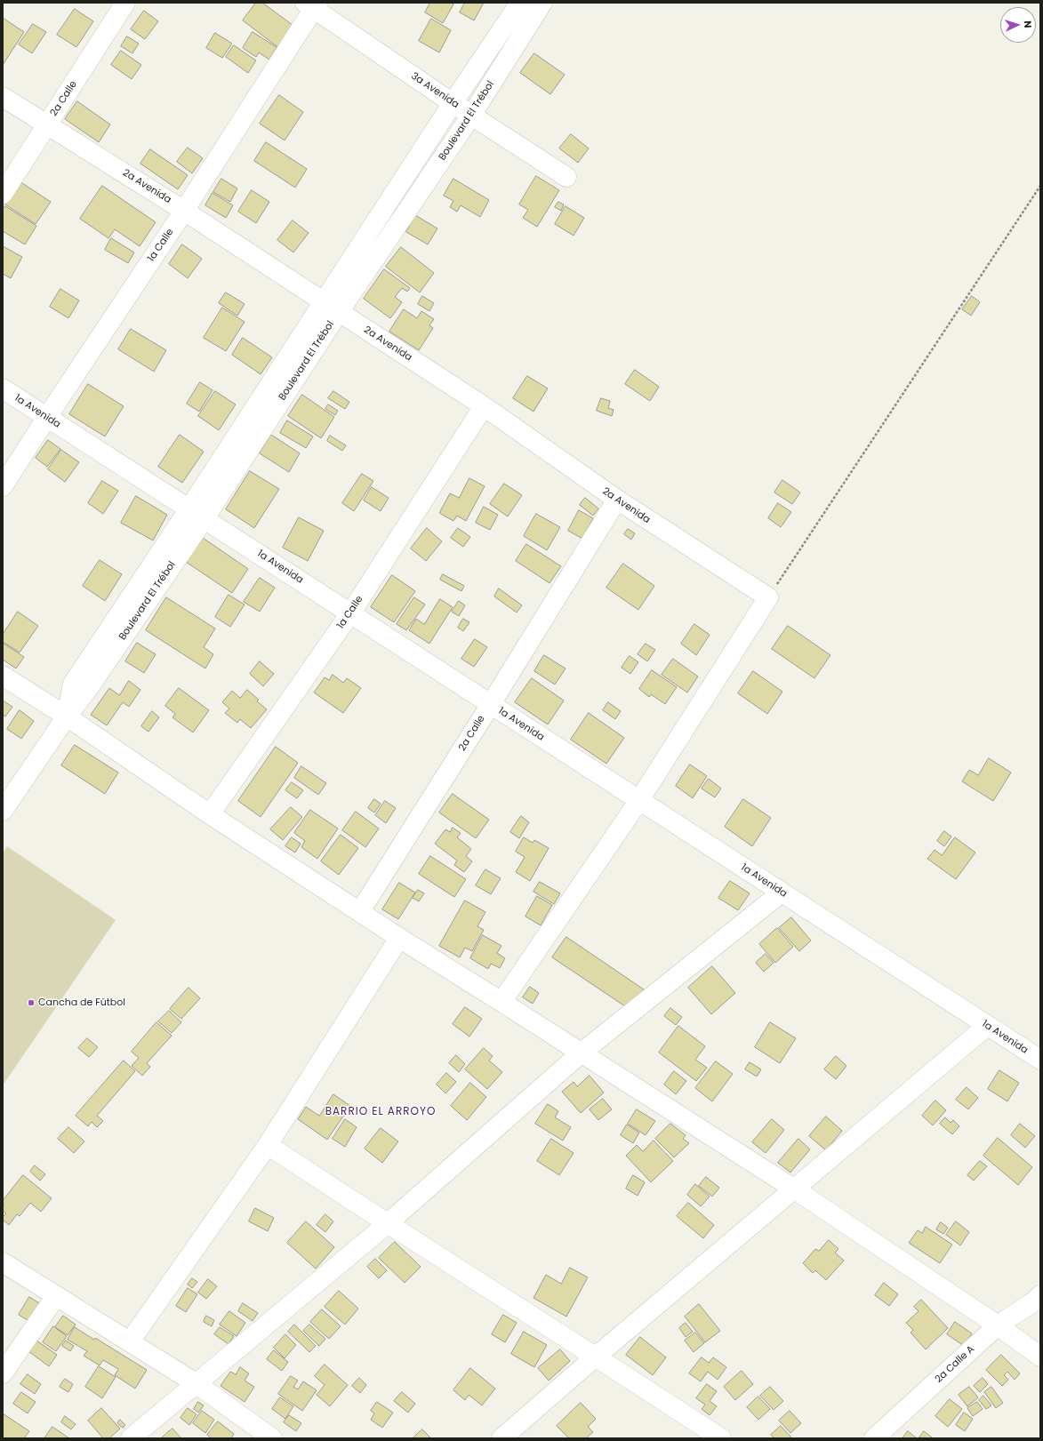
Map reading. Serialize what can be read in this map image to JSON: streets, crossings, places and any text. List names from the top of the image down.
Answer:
{
  "streets": {
    "street": [
      "3a Avenida",
      "2a Calle",
      "Boulevard El Trébol",
      "2a Avenida",
      "1a Calle",
      "1a Avenida",
      "2a Calle A"
    ]
  },
  "crossings": [
    ["3a Avenida", "Boulevard El Trébol"],
    ["3a Avenida", "1a Calle"],
    ["2a Calle", "2a Avenida"],
    ["2a Calle", "1a Avenida"],
    ["Boulevard El Trébol", "2a Avenida"],
    ["Boulevard El Trébol", "1a Avenida"],
    ["2a Avenida", "1a Calle"],
    ["1a Calle", "1a Avenida"]
  ],
  "districts": ["BARRIO EL ARROYO"],
  "places": ["Cancha de Fútbol"],
  "north": "right"
}
